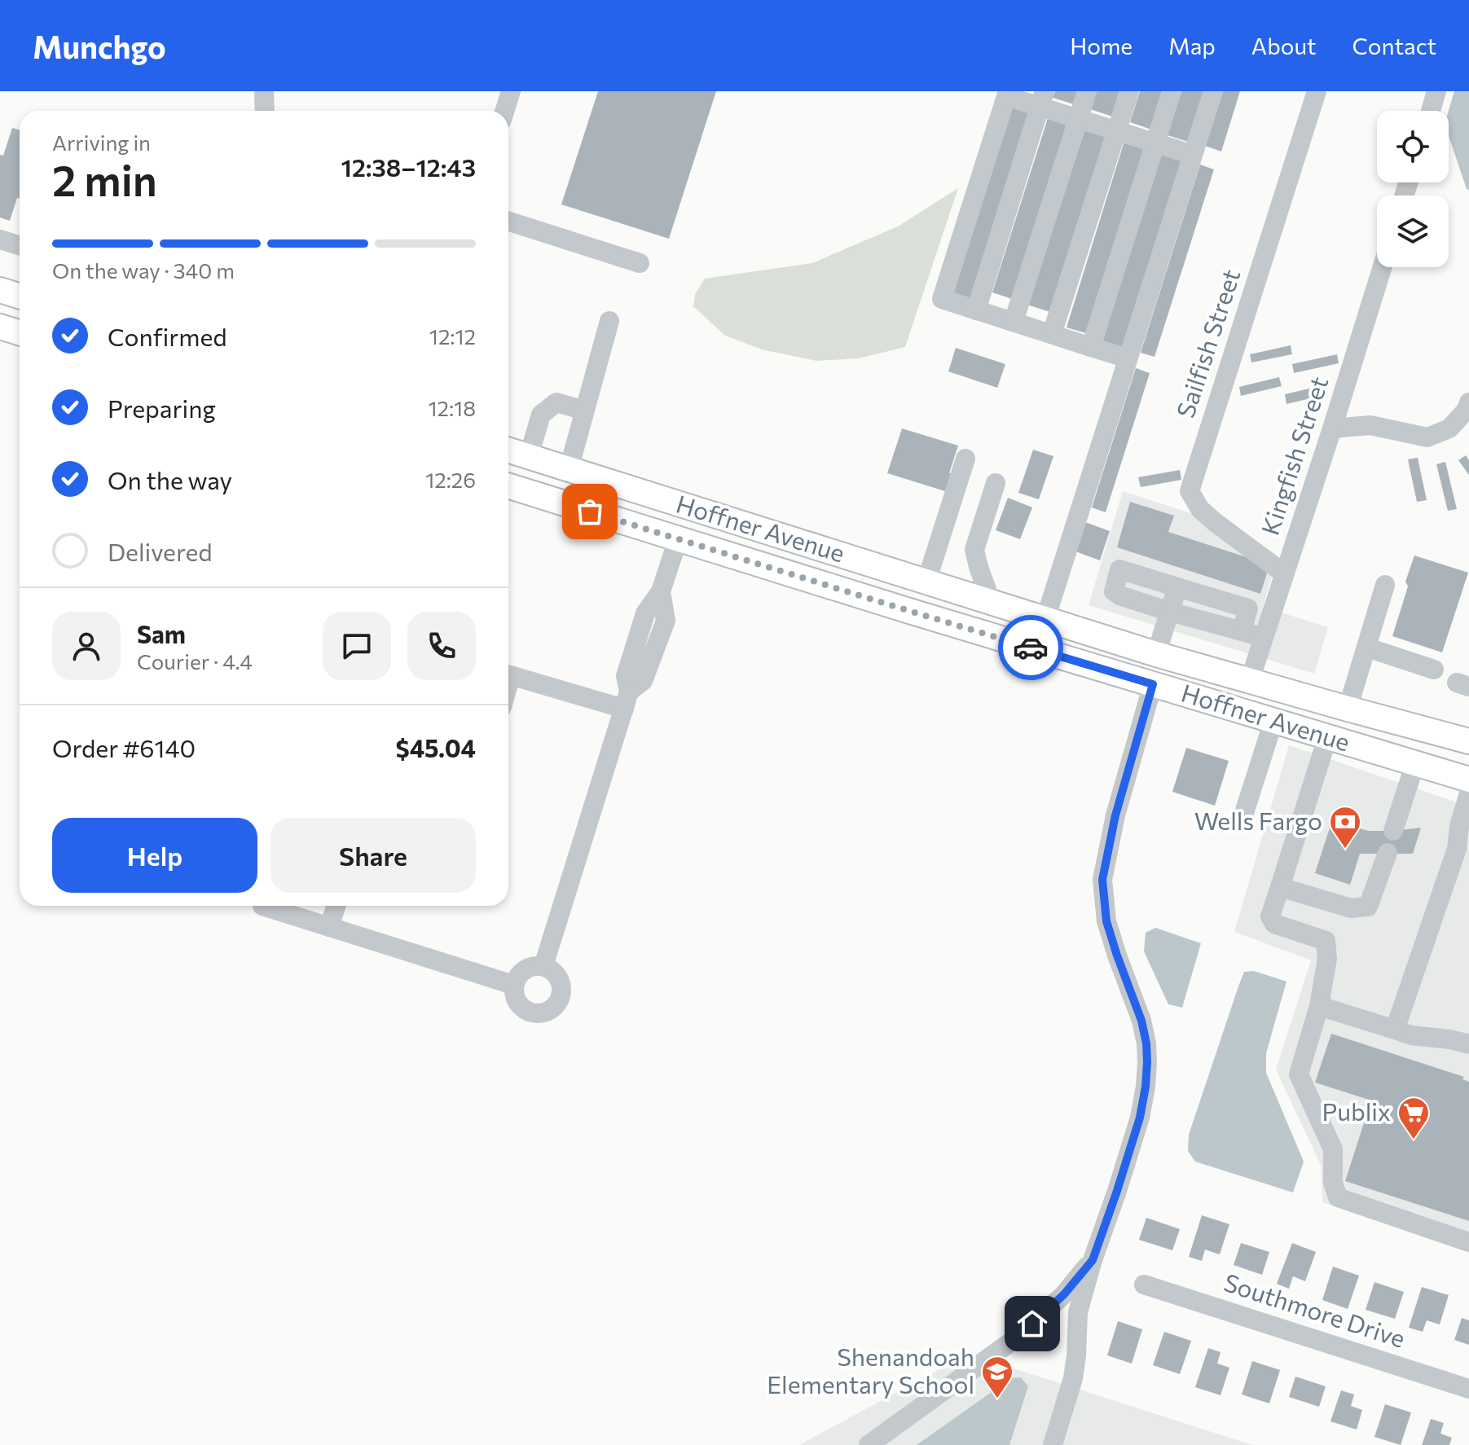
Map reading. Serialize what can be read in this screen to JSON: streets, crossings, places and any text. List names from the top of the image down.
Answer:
{
  "streets": {
    "main road": ["Hoffner Avenue"],
    "street": ["Sailfish Street", "Kingfish Street", "Southmore Drive"]
  },
  "crossings": [
    ["Sailfish Street", "Kingfish Street"],
    ["Kingfish Street", "Hoffner Avenue"]
  ],
  "places": {
    "bank": ["Wells Fargo"],
    "supermarket": ["Publix"],
    "school or university": ["Shenandoah Elementary School"]
  },
  "page": {
    "header": "Munchgo",
    "nav": [
      "Home",
      "Map",
      "About",
      "Contact"
    ],
    "heading": ["2 min", "Arriving in", "12:38–12:43"],
    "panel": [
      "Sam",
      "Courier · 4.4",
      "Order #6140",
      "$45.04"
    ],
    "bar": "On the way · 340 m",
    "list": [
      ["Confirmed", "12:12"],
      ["Preparing", "12:18"],
      ["On the way", "12:26"],
      "Delivered"
    ],
    "buttons": ["Help", "Share"]
  }
}
